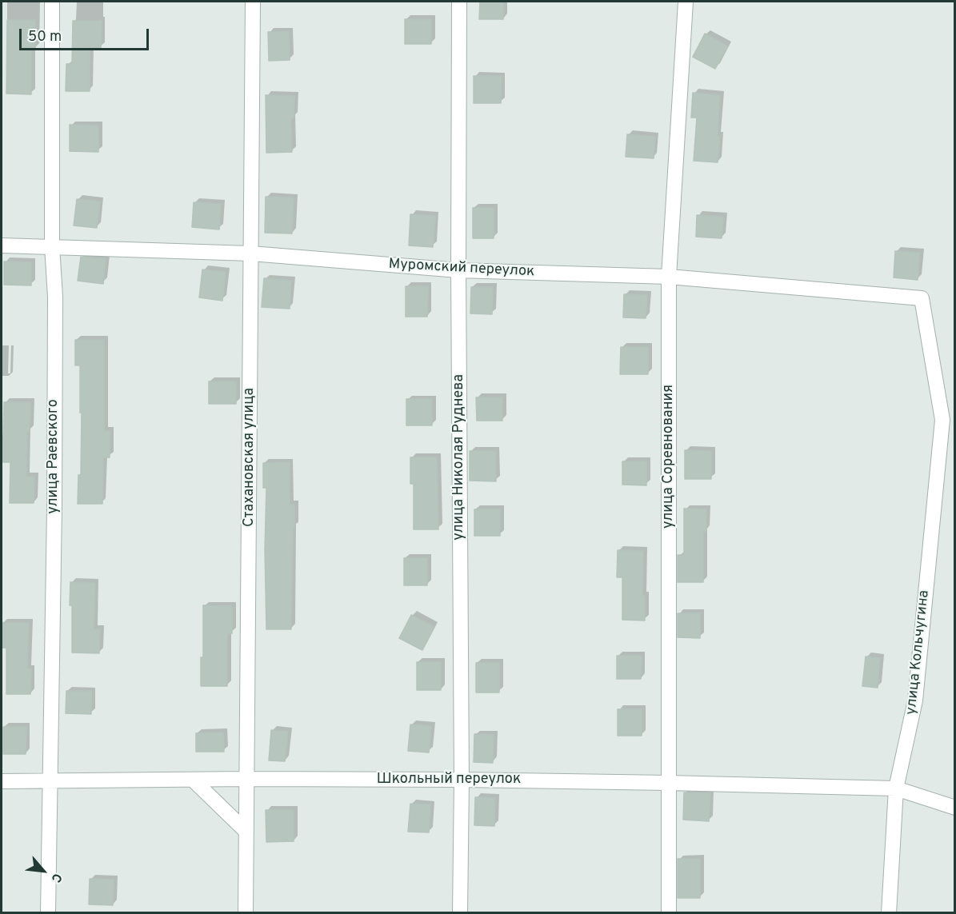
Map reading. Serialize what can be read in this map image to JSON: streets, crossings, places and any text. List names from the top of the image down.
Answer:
{
  "streets": {
    "street": [
      "Муромский переулок",
      "улица Раевского",
      "улица Соревнования",
      "Стахановская улица",
      "улица Николая Руднева",
      "улица Кольчугина",
      "Школьный переулок"
    ]
  },
  "crossings": [
    ["Муромский переулок", "улица Раевского"],
    ["Муромский переулок", "улица Соревнования"],
    ["Муромский переулок", "Стахановская улица"],
    ["Муромский переулок", "улица Николая Руднева"],
    ["Муромский переулок", "улица Кольчугина"],
    ["улица Раевского", "Школьный переулок"],
    ["улица Соревнования", "Школьный переулок"],
    ["Стахановская улица", "Школьный переулок"],
    ["улица Николая Руднева", "Школьный переулок"],
    ["улица Кольчугина", "Школьный переулок"]
  ],
  "scale_bar": "50 m",
  "north": "bottom right"
}
